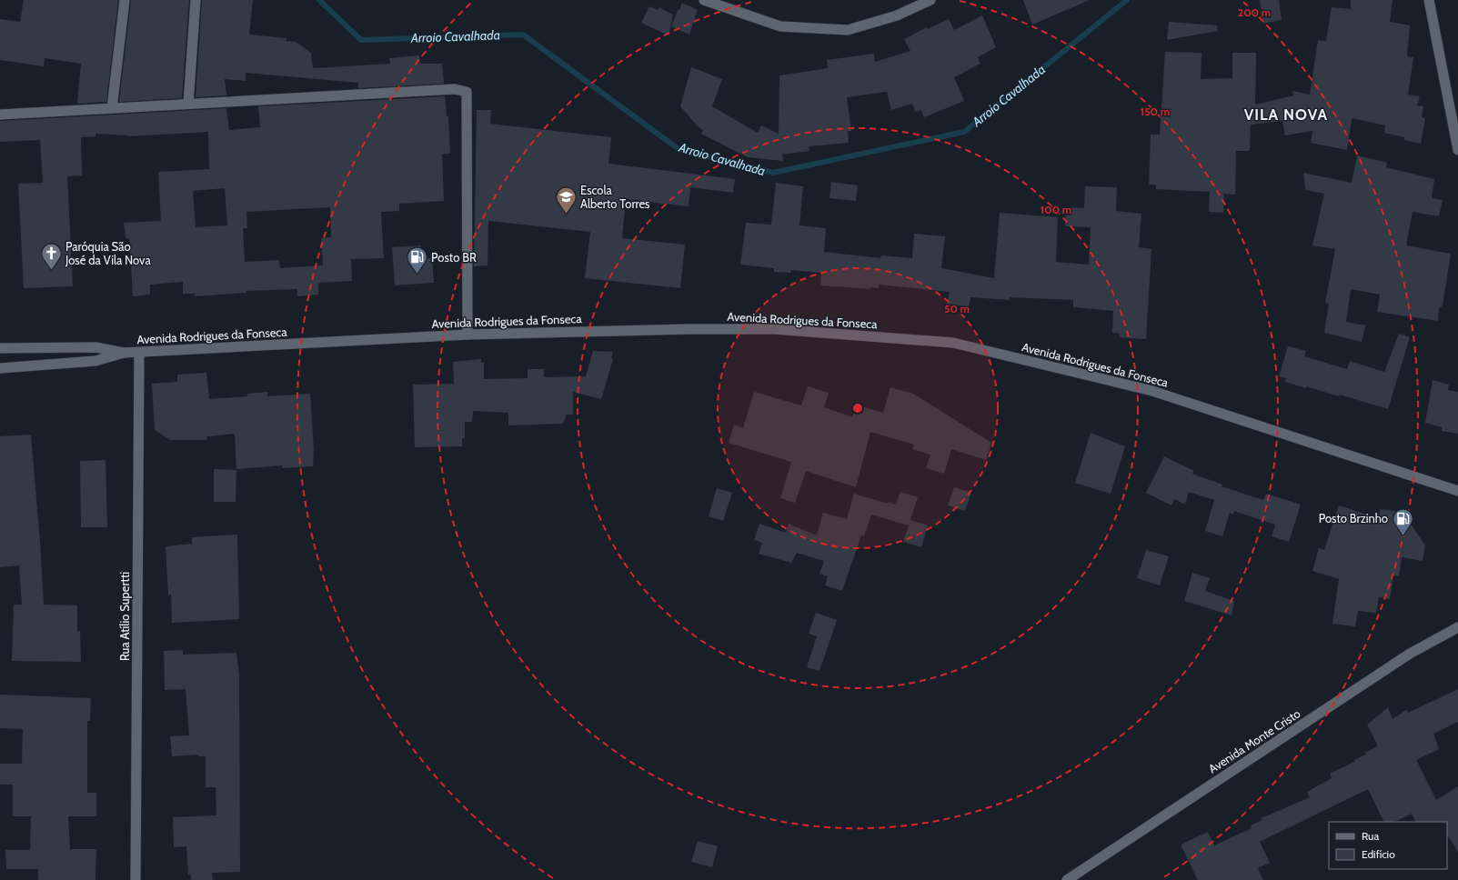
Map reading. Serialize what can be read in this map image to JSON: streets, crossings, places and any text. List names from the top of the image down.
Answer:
{
  "streets": {
    "main road": ["Avenida Rodrigues da Fonseca", "Rua Atílio Supertti", "Avenida Monte Cristo"]
  },
  "crossings": [
    ["Avenida Rodrigues da Fonseca", "Rua Atílio Supertti"]
  ],
  "districts": ["VILA NOVA"],
  "water": ["Arroio Cavalhada"],
  "places": {
    "school or university": ["Escola Alberto Torres"],
    "church": ["Paróquia São José da Vila Nova"],
    "fuel station": ["Posto BR", "Posto Brzinho"]
  },
  "legend": ["Rua", "Edifício"],
  "rings": [
    "200 m",
    "150 m",
    "100 m",
    "50 m"
  ]
}
